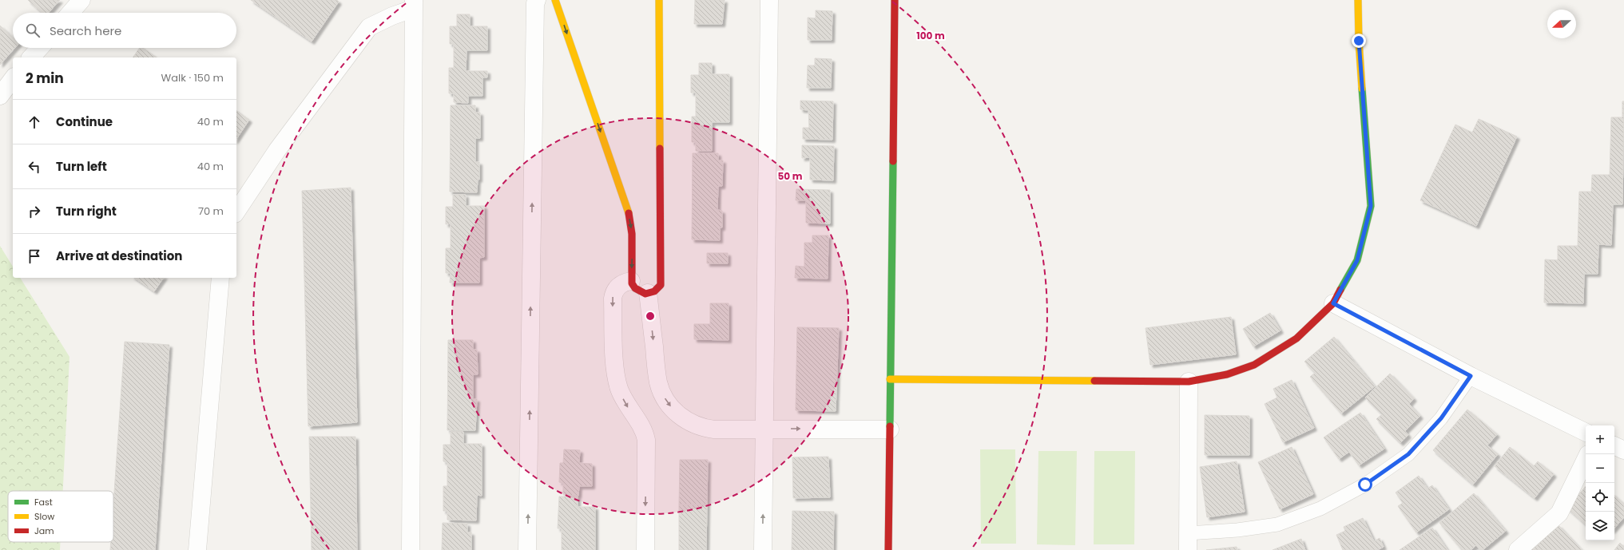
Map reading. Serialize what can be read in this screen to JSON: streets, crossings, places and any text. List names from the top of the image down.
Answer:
{
  "legend": ["Fast", "Slow", "Jam"],
  "north": "left",
  "page": {
    "search": "Search here",
    "heading": ["2 min", "Walk · 150 m"],
    "list": [
      ["Continue", "40 m"],
      ["Turn left", "40 m"],
      ["Turn right", "70 m"],
      "Arrive at destination"
    ],
    "map_buttons": ["+", "−"]
  },
  "rings": ["100 m", "50 m"]
}
